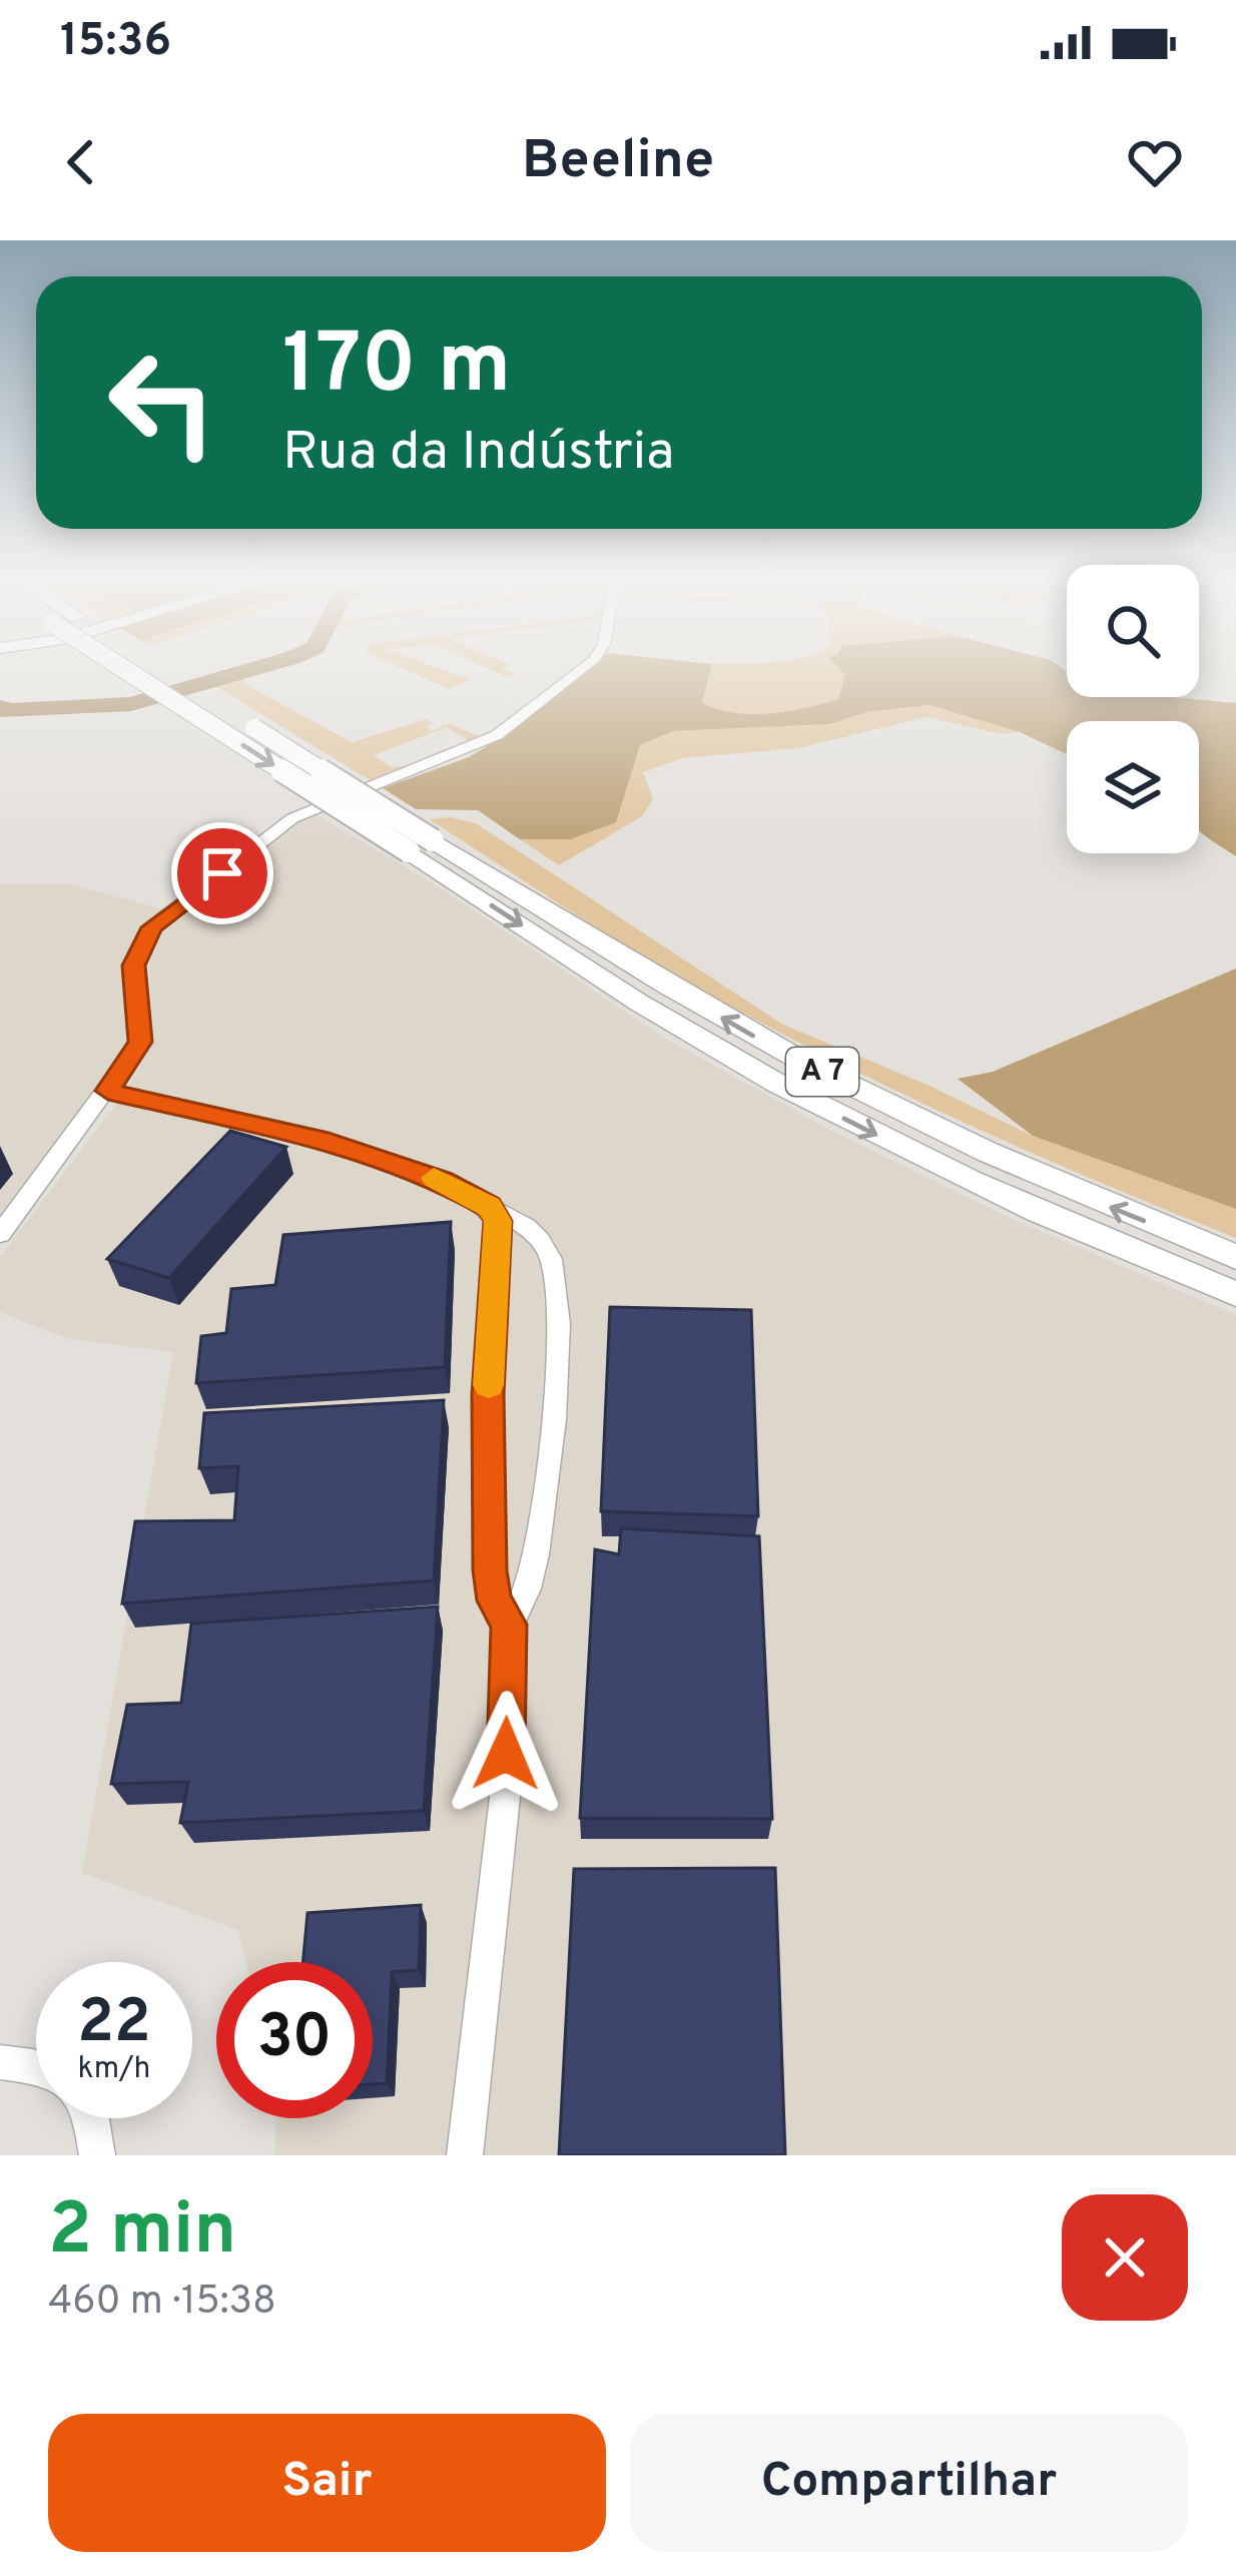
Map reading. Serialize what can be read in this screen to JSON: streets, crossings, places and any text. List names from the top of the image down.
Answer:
{
  "streets": {
    "highway": ["A 7"]
  },
  "page": {
    "status": "15:36",
    "header": "Beeline",
    "turn": ["170 m", "Rua da Indústria"],
    "speed": "22 km/h",
    "limit": "30",
    "heading": ["2 min", "460 m · 15:38"],
    "buttons": ["Sair", "Compartilhar"]
  }
}
